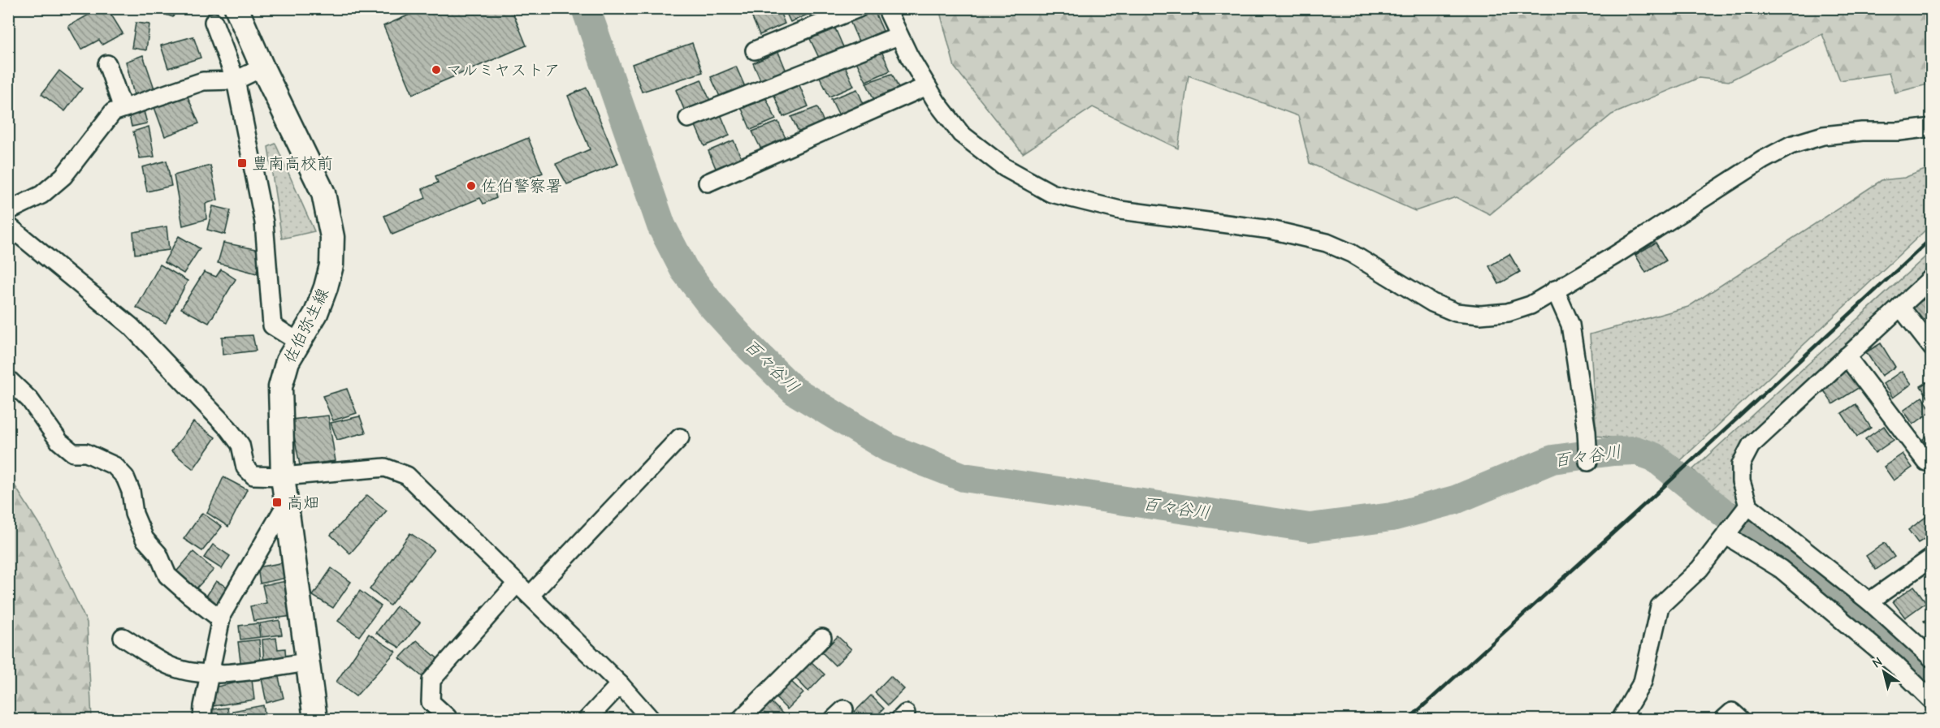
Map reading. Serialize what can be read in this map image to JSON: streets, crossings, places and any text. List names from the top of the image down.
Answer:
{
  "streets": {
    "main road": ["佐伯弥生線"]
  },
  "water": ["百々谷川"],
  "places": {
    "other": ["マルミヤストア", "佐伯警察署"],
    "transit": ["豊南高校前", "高畑"]
  },
  "north": "top left"
}
